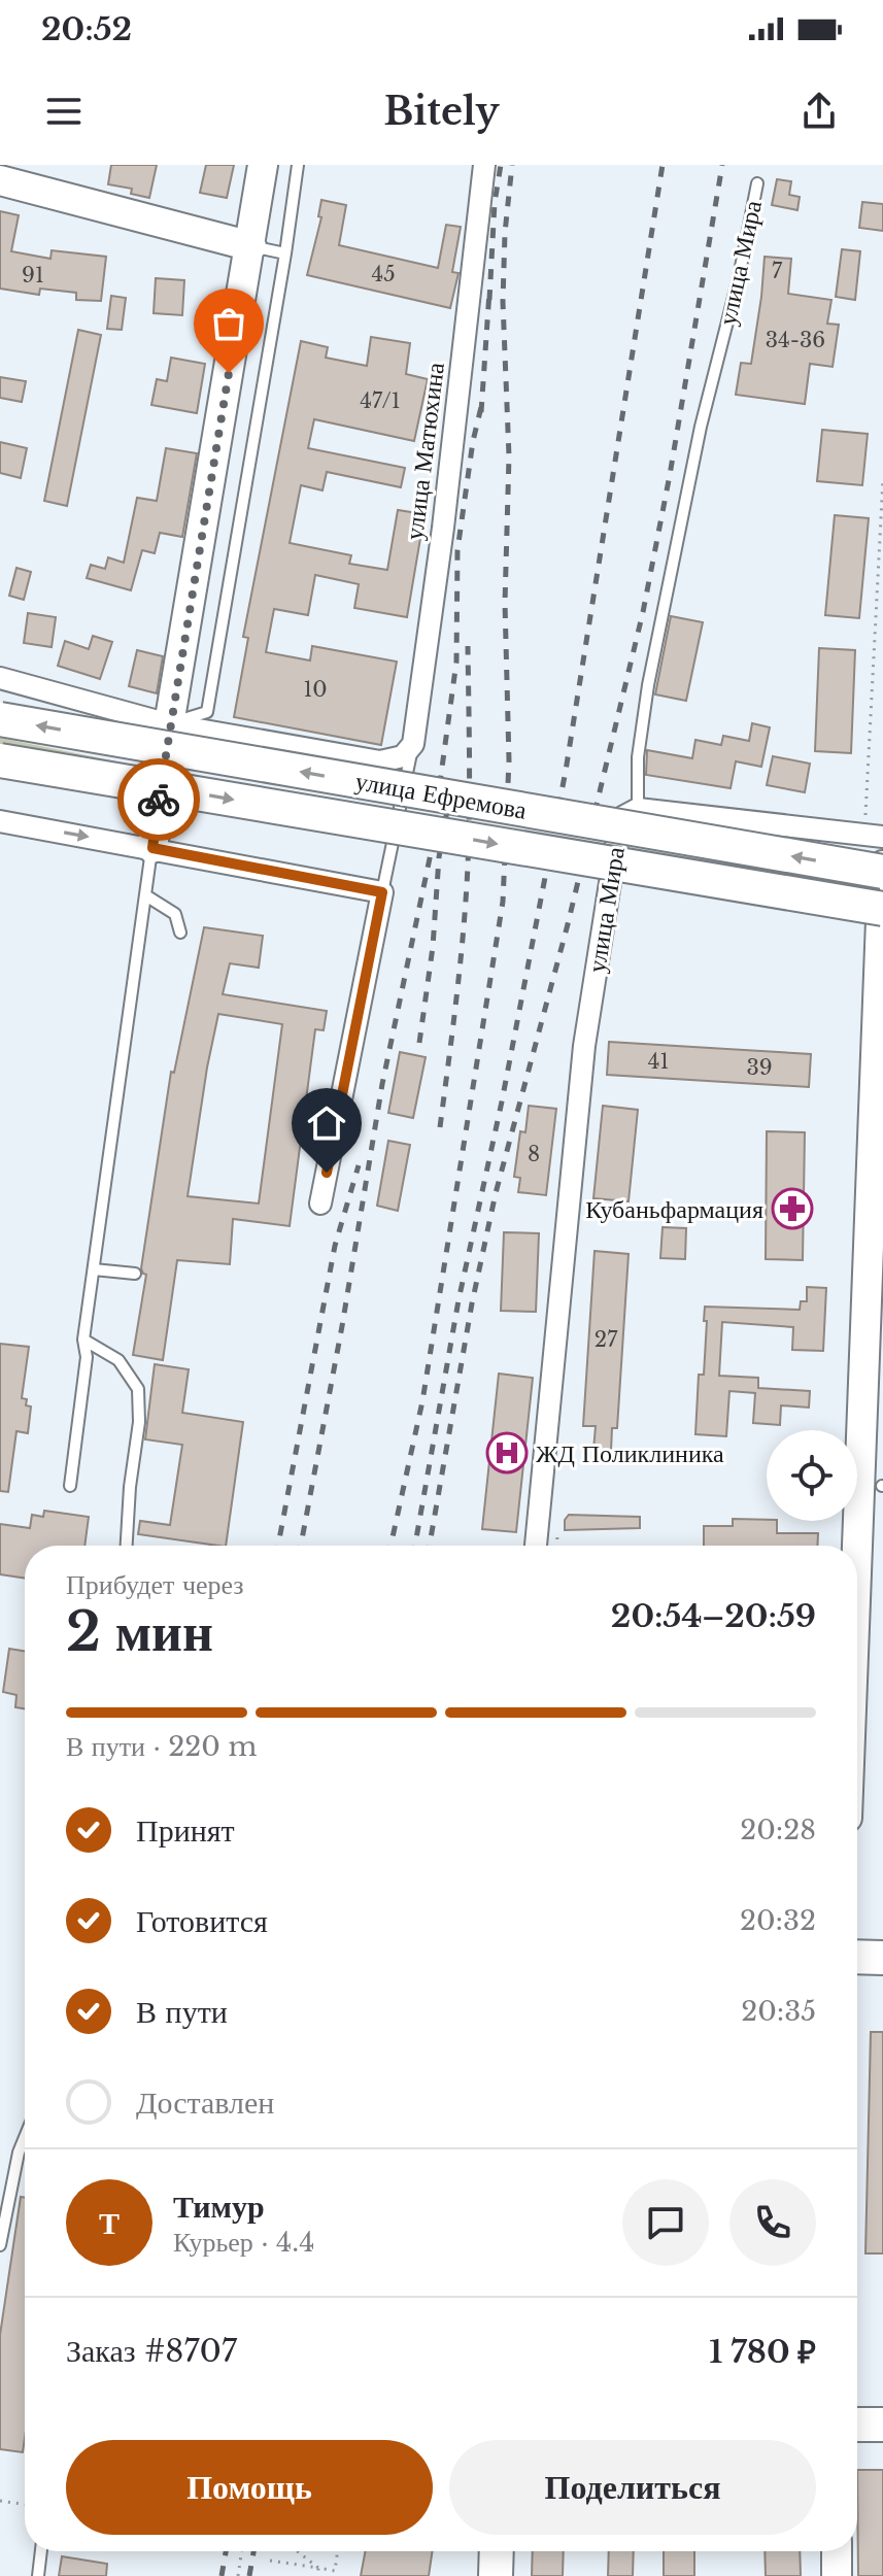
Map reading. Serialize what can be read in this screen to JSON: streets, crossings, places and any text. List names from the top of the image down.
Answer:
{
  "streets": {
    "main road": ["улица Ефремова"],
    "street": ["улица Мира", "улица Матюхина"]
  },
  "places": {
    "pharmacy": ["Кубаньфармация"],
    "hospital": ["ЖД Поликлиника"]
  },
  "house_numbers": [
    "7",
    "45",
    "91",
    "34-36",
    "47/1",
    "10",
    "41",
    "39",
    "8",
    "27"
  ],
  "page": {
    "status": "20:52",
    "header": "Bitely",
    "heading": ["2 мин", "Прибудет через", "20:54–20:59"],
    "panel": [
      "Тимур",
      "Курьер · 4.4",
      "Заказ #8707",
      "1 780 ₽"
    ],
    "bar": "В пути · 220 m",
    "list": [
      ["Принят", "20:28"],
      ["Готовится", "20:32"],
      ["В пути", "20:35"],
      "Доставлен"
    ],
    "round": "Т",
    "buttons": ["Помощь", "Поделиться"]
  }
}
